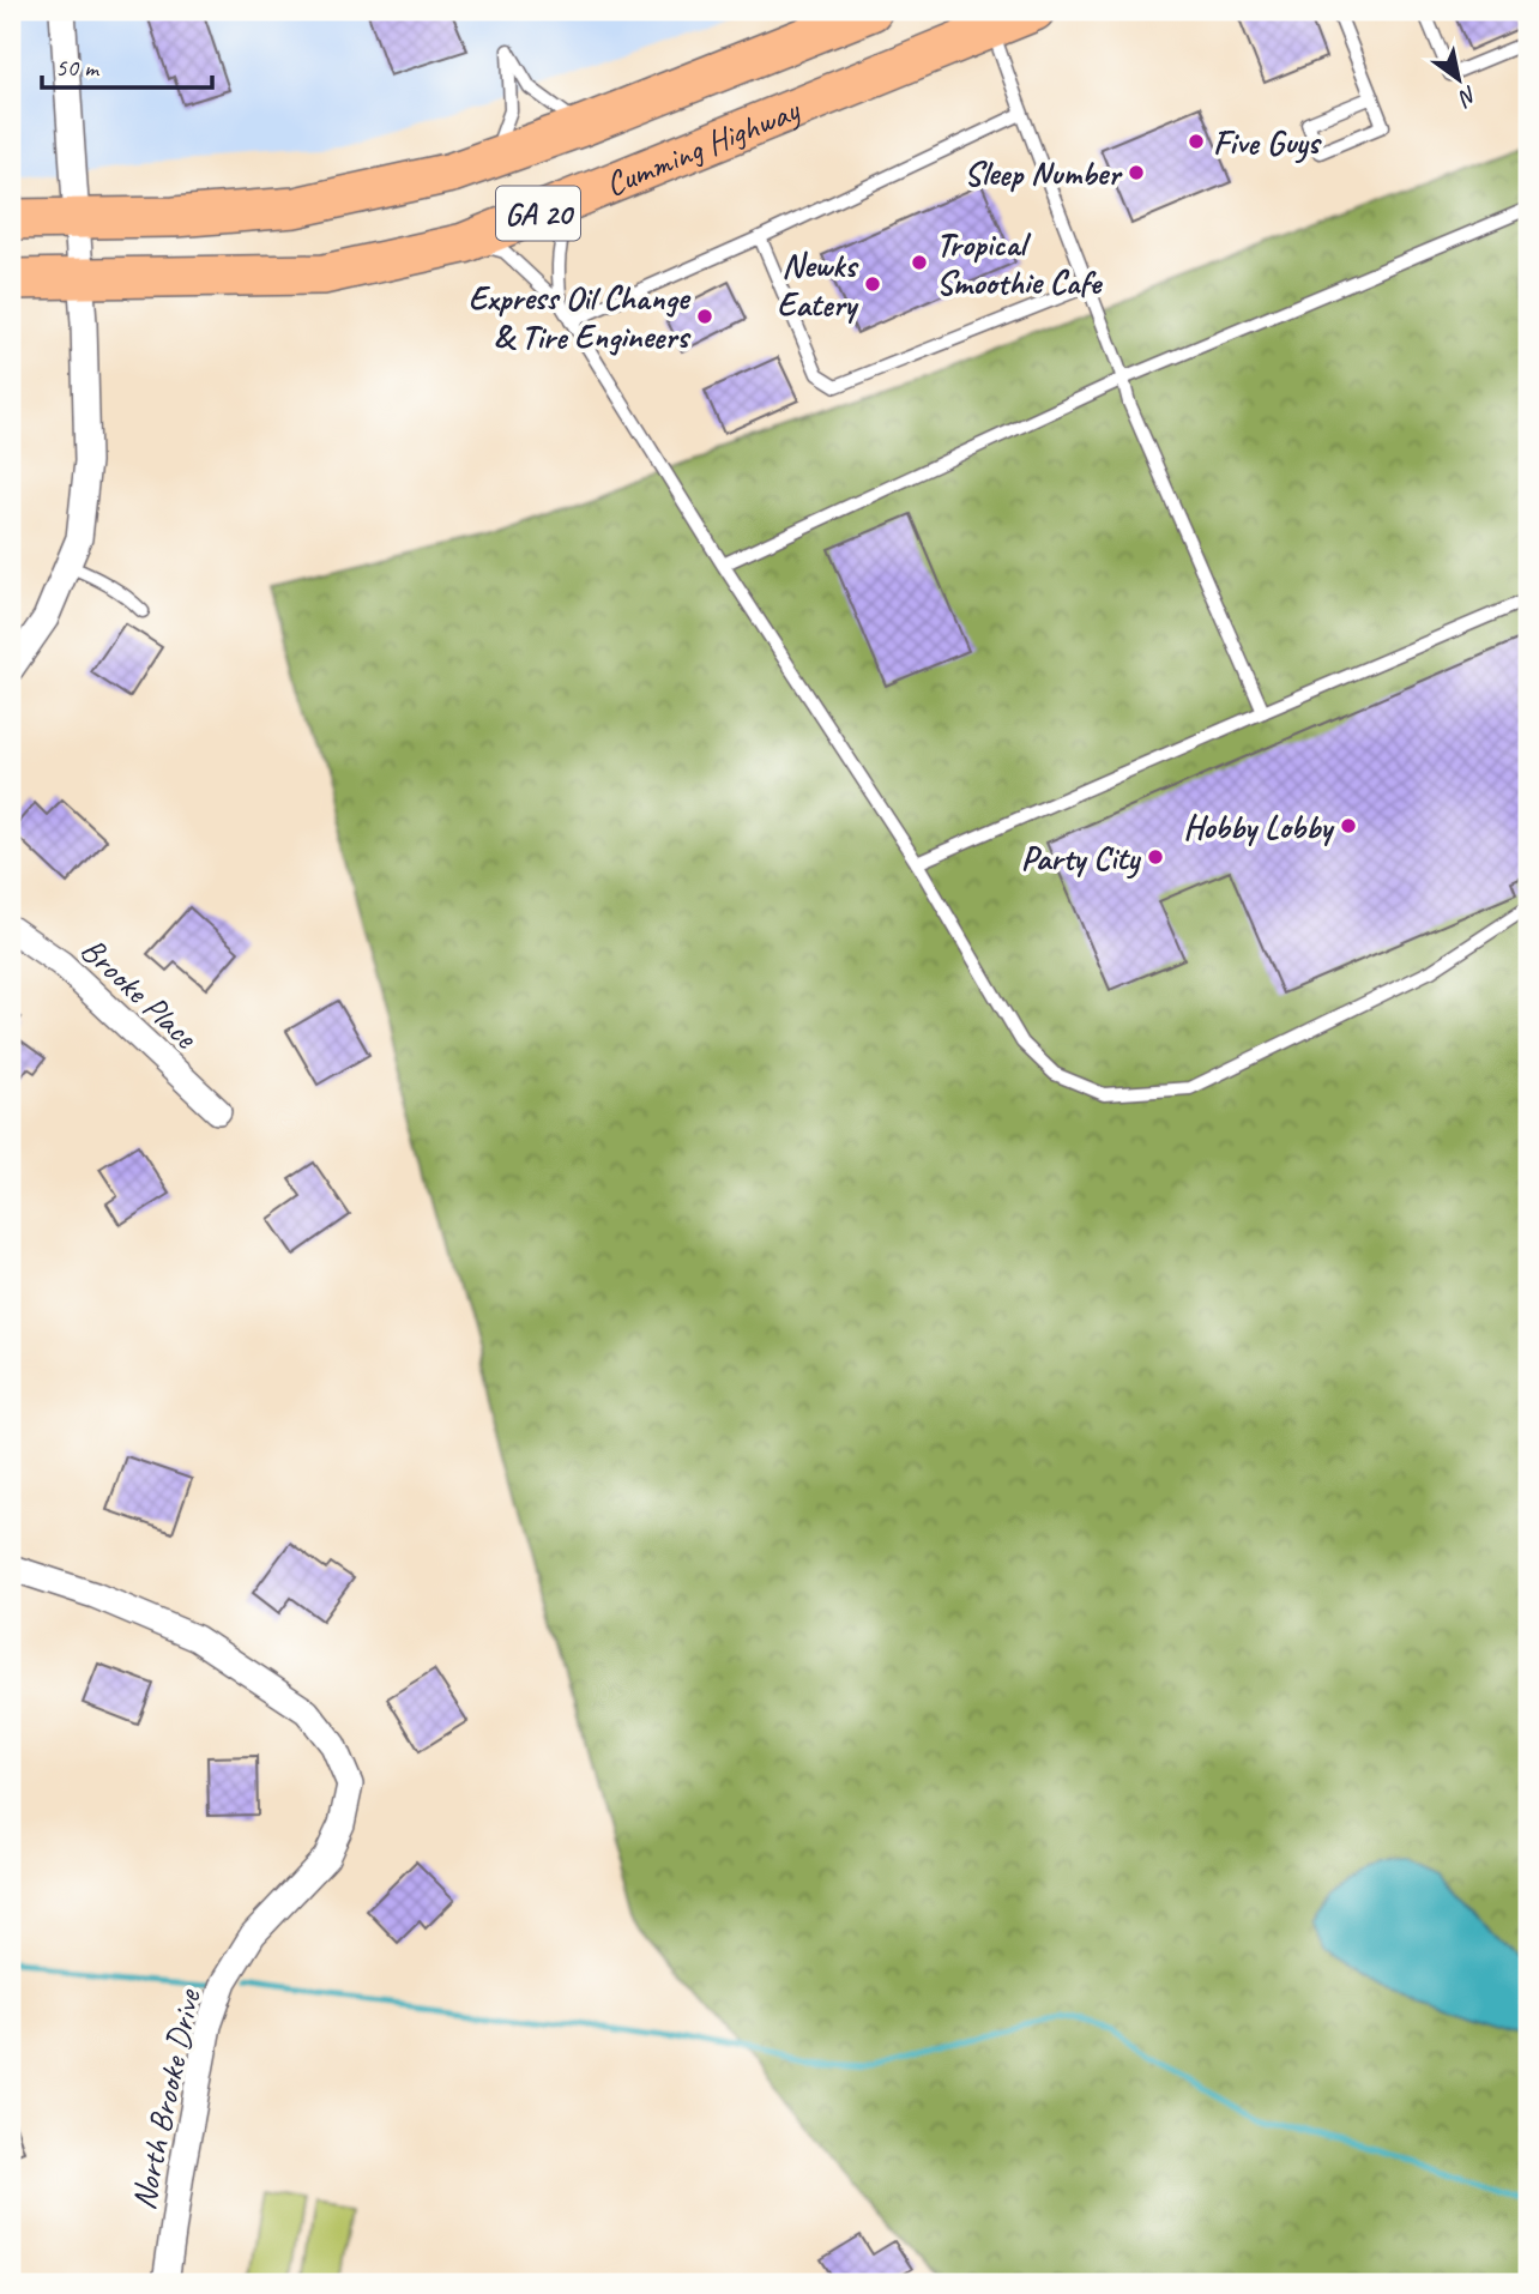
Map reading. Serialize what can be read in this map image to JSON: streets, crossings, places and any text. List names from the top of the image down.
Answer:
{
  "streets": {
    "main road": ["Cumming Highway", "GA 20"],
    "street": ["Brooke Place", "North Brooke Drive"]
  },
  "places": [
    "Five Guys",
    "Sleep Number",
    "Tropical Smoothie Cafe",
    "Newks Eatery",
    "Express Oil Change & Tire Engineers",
    "Hobby Lobby",
    "Party City"
  ],
  "scale_bar": "50 m",
  "north": "bottom right"
}
